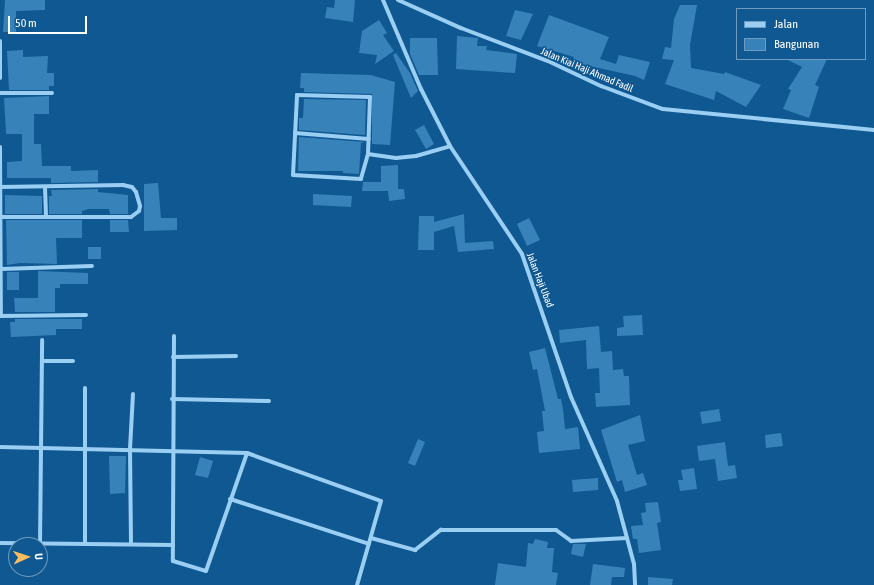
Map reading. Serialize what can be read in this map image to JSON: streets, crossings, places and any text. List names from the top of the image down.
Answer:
{
  "streets": {
    "street": ["Jalan Kiai Haji Ahmad Fadil", "Jalan Haji Ubad"]
  },
  "legend": ["Jalan", "Bangunan"],
  "scale_bar": "50 m",
  "north": "right"
}
